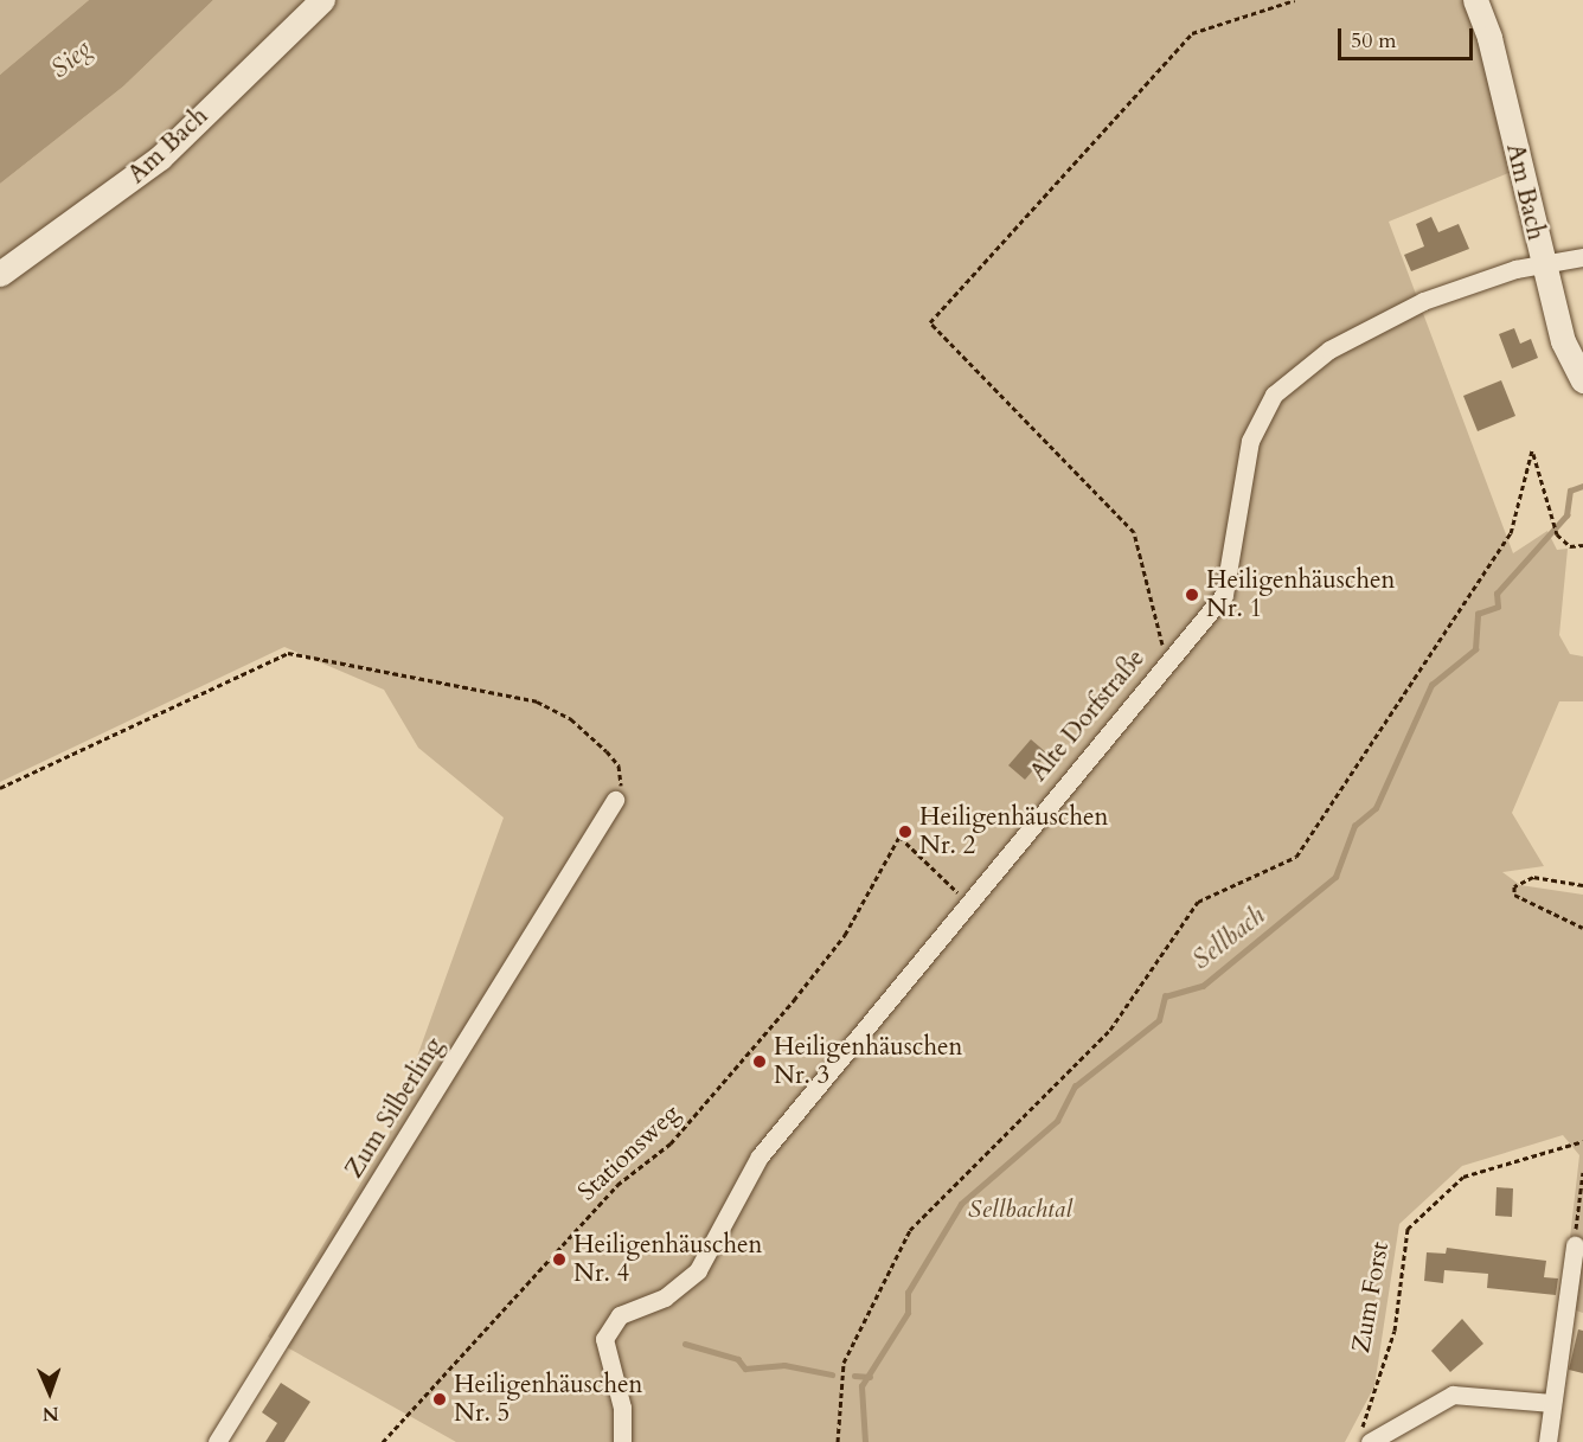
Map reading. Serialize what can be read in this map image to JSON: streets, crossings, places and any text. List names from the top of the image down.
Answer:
{
  "streets": {
    "street": ["Am Bach", "Alte Dorfstraße", "Zum Silberling"],
    "path": ["Stationsweg", "Zum Forst"]
  },
  "crossings": [
    ["Am Bach", "Alte Dorfstraße"],
    ["Alte Dorfstraße", "Stationsweg"]
  ],
  "water": ["Sieg", "Sellbach"],
  "parks": ["Sellbachtal"],
  "places": [
    "Heiligenhäuschen Nr. 1",
    "Heiligenhäuschen Nr. 2",
    "Heiligenhäuschen Nr. 3",
    "Heiligenhäuschen Nr. 4",
    "Heiligenhäuschen Nr. 5"
  ],
  "scale_bar": "50 m",
  "north": "bottom"
}
